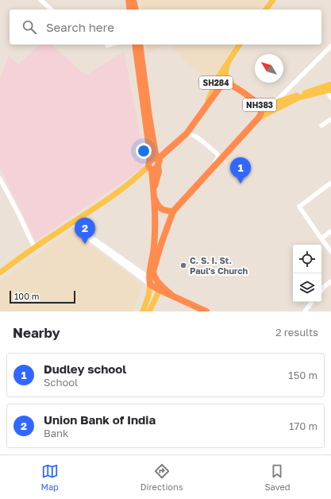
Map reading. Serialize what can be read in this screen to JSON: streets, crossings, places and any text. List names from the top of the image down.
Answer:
{
  "streets": {
    "highway": ["NH383"],
    "main road": ["SH284"]
  },
  "crossings": [
    ["SH284", "NH383"]
  ],
  "places": ["C. S. I. St. Paul's Church"],
  "scale_bar": "100 m",
  "north": "top left",
  "page": {
    "search": "Search here",
    "pins": ["1", "2"],
    "scale": "100 m",
    "heading": ["Nearby", "2 results"],
    "list": [
      {
        "mark": "1",
        "name": "Dudley school",
        "note": "School",
        "value": "150 m"
      },
      {
        "mark": "2",
        "name": "Union Bank of India",
        "note": "Bank",
        "value": "170 m"
      }
    ],
    "nav": ["Map", "Directions", "Saved"]
  }
}
